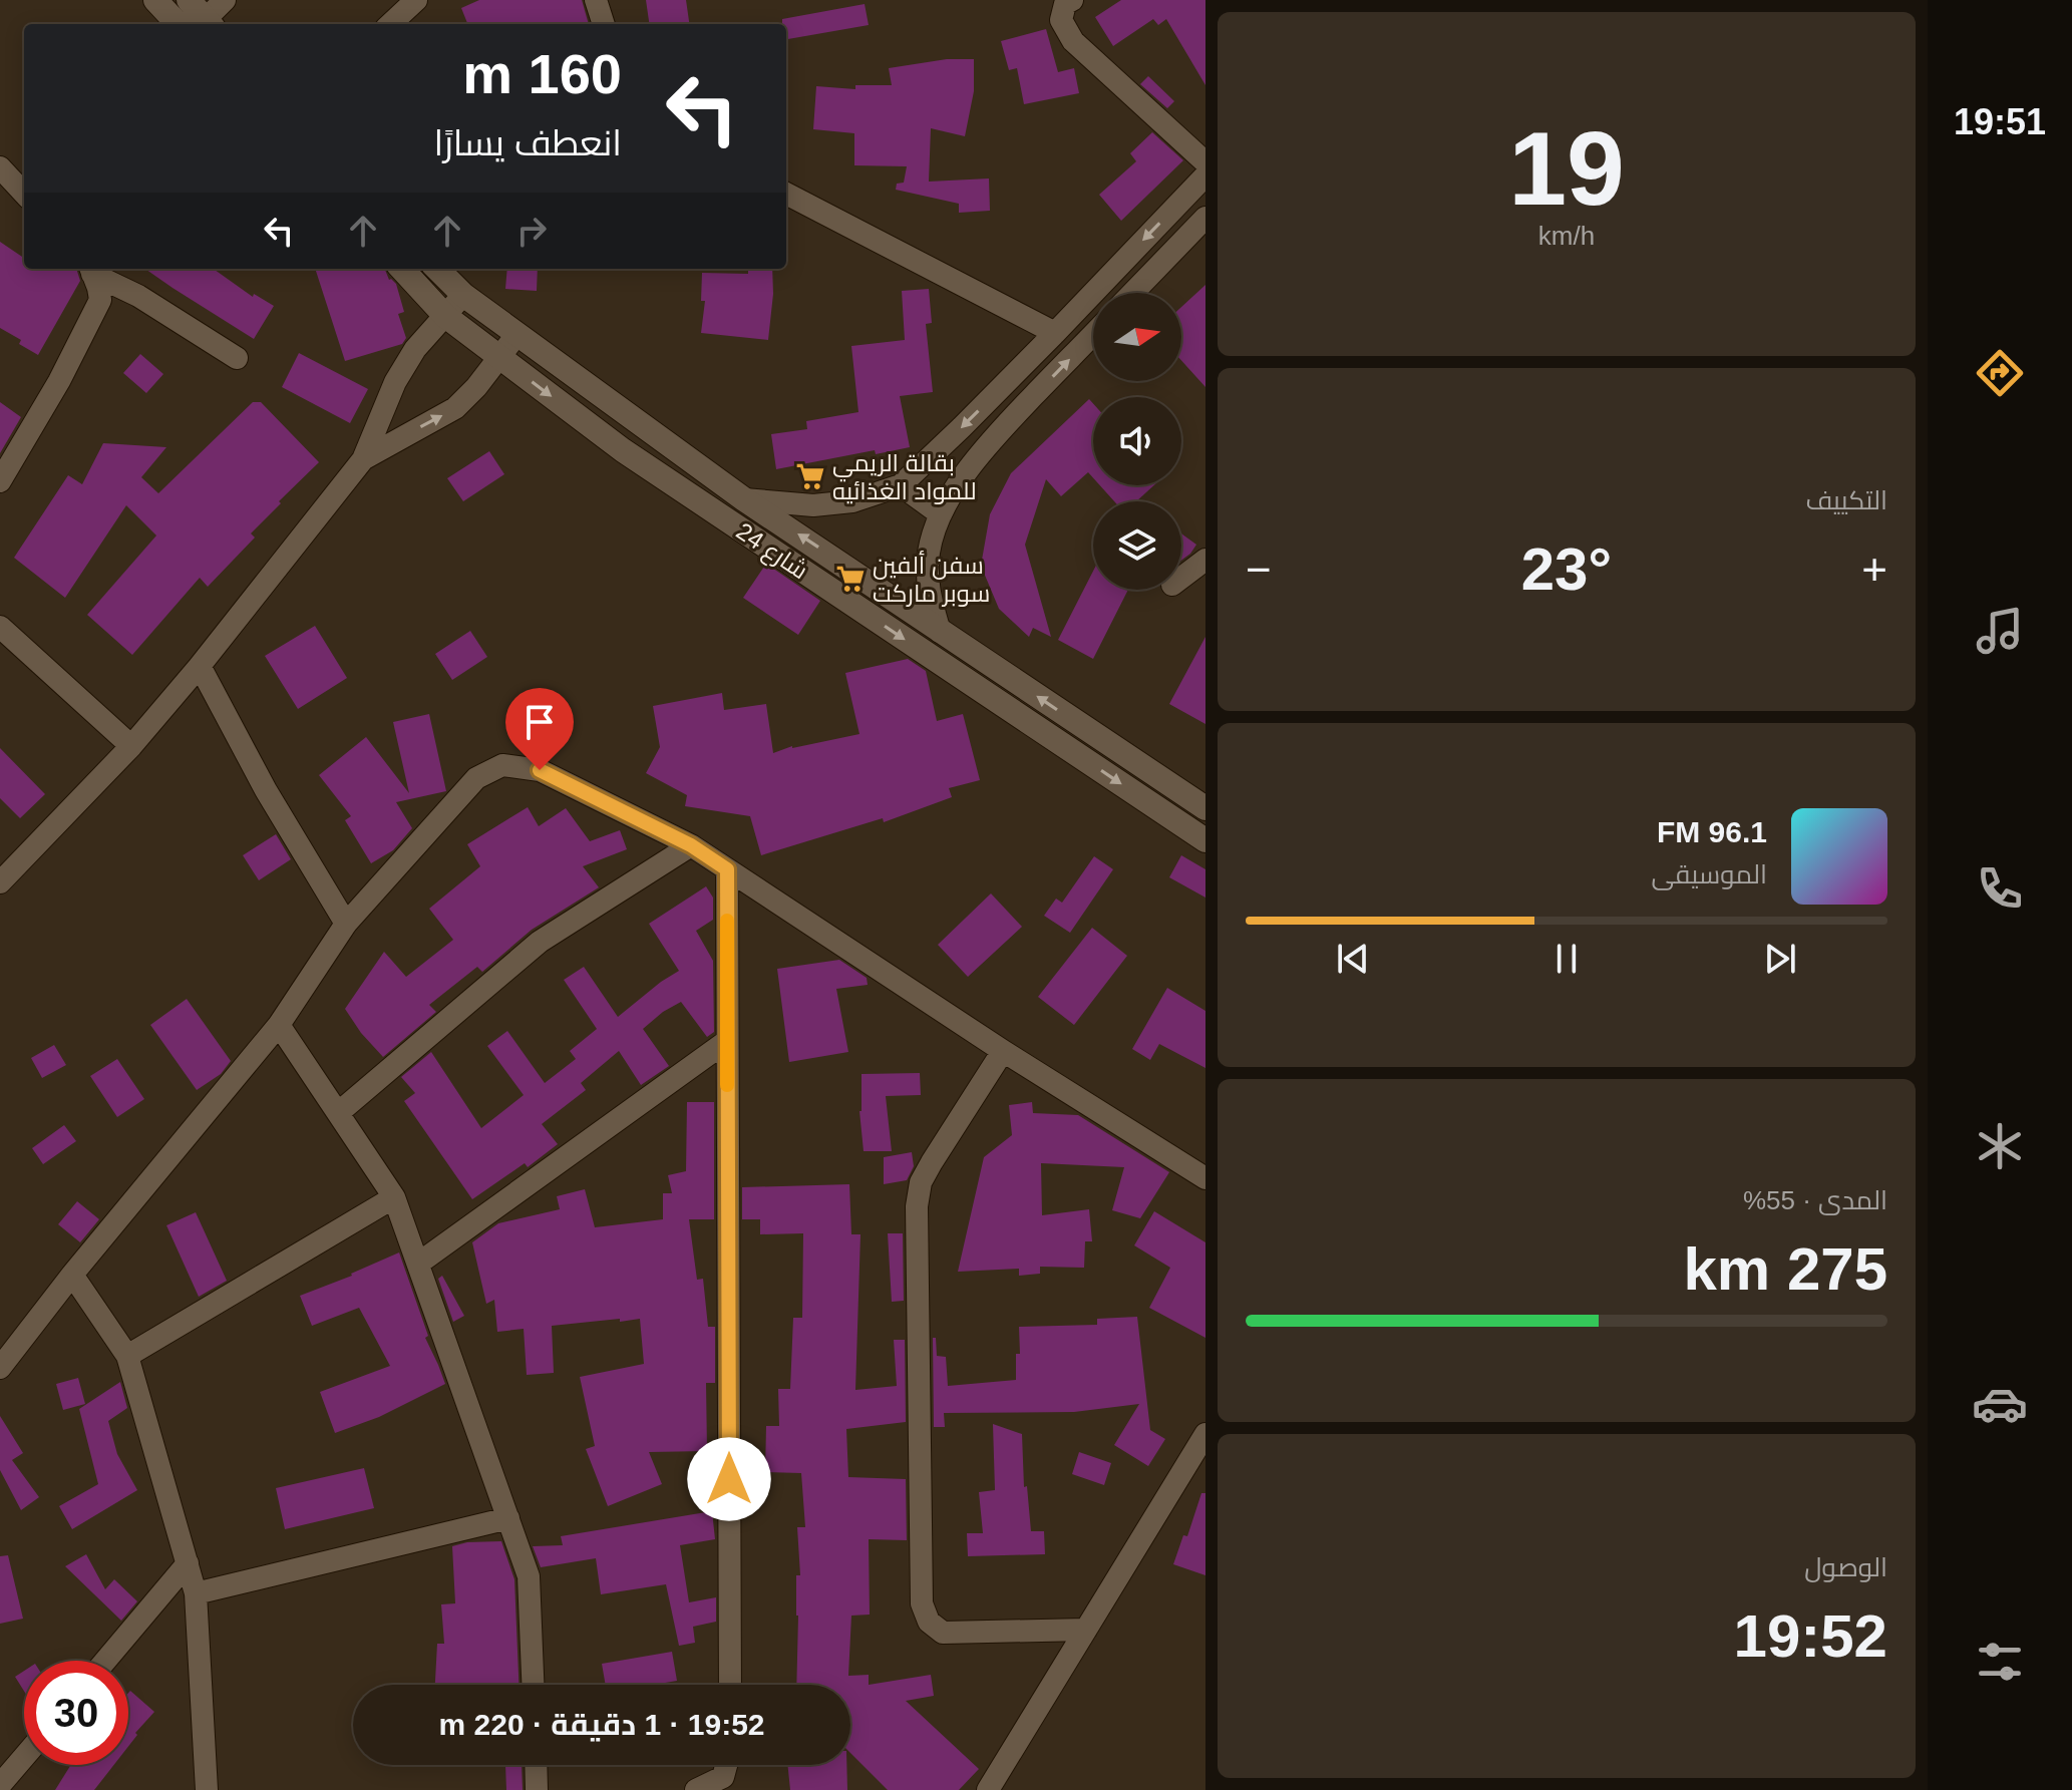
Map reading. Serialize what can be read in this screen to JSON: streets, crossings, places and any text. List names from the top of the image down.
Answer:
{
  "streets": {
    "street": ["شارع 24"]
  },
  "places": {
    "supermarket": ["بقالة الريمي للمواد الغذائيه", "سفن ألفين سوبر ماركت"]
  },
  "north": "right",
  "page": {
    "tabs": "19:51",
    "tile": [
      ["19", "km/h"],
      "التكييف",
      ["المدى · 55%", "275 km"],
      ["الوصول", "19:52"]
    ],
    "turn": ["160 m", "انعطف يسارًا"],
    "heat": ["−", "23°", "+"],
    "song": ["96.1 FM", "الموسيقى"],
    "limit": "30",
    "trip": "19:52 · 1 دقيقة · 220 m"
  }
}
